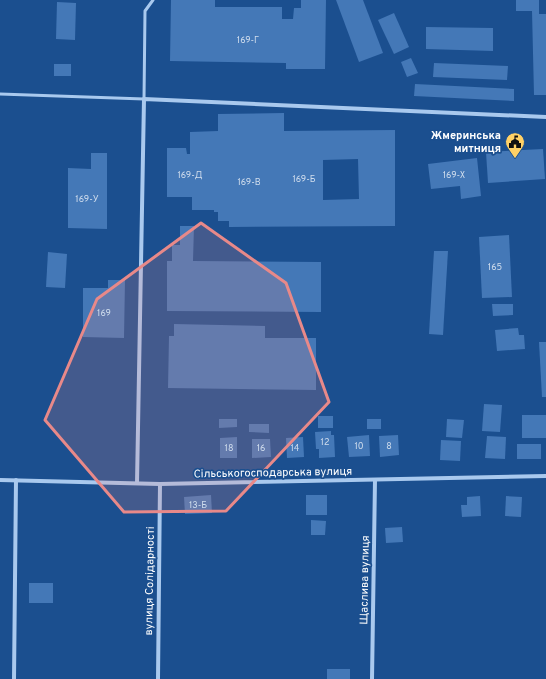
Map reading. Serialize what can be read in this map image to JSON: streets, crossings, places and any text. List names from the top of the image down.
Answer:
{
  "streets": {
    "street": ["Сільськогосподарська вулиця", "Щаслива вулиця", "вулиця Солідарності"]
  },
  "crossings": [
    ["Сільськогосподарська вулиця", "Щаслива вулиця"],
    ["Сільськогосподарська вулиця", "вулиця Солідарності"]
  ],
  "places": {
    "public building": ["Жмеринська митниця"]
  },
  "house_numbers": [
    "169-Г",
    "169-Д",
    "169-Х",
    "169-Б",
    "169-В",
    "169-У",
    "165",
    "169",
    "12",
    "10",
    "8",
    "18",
    "16",
    "14",
    "13-Б"
  ]
}
